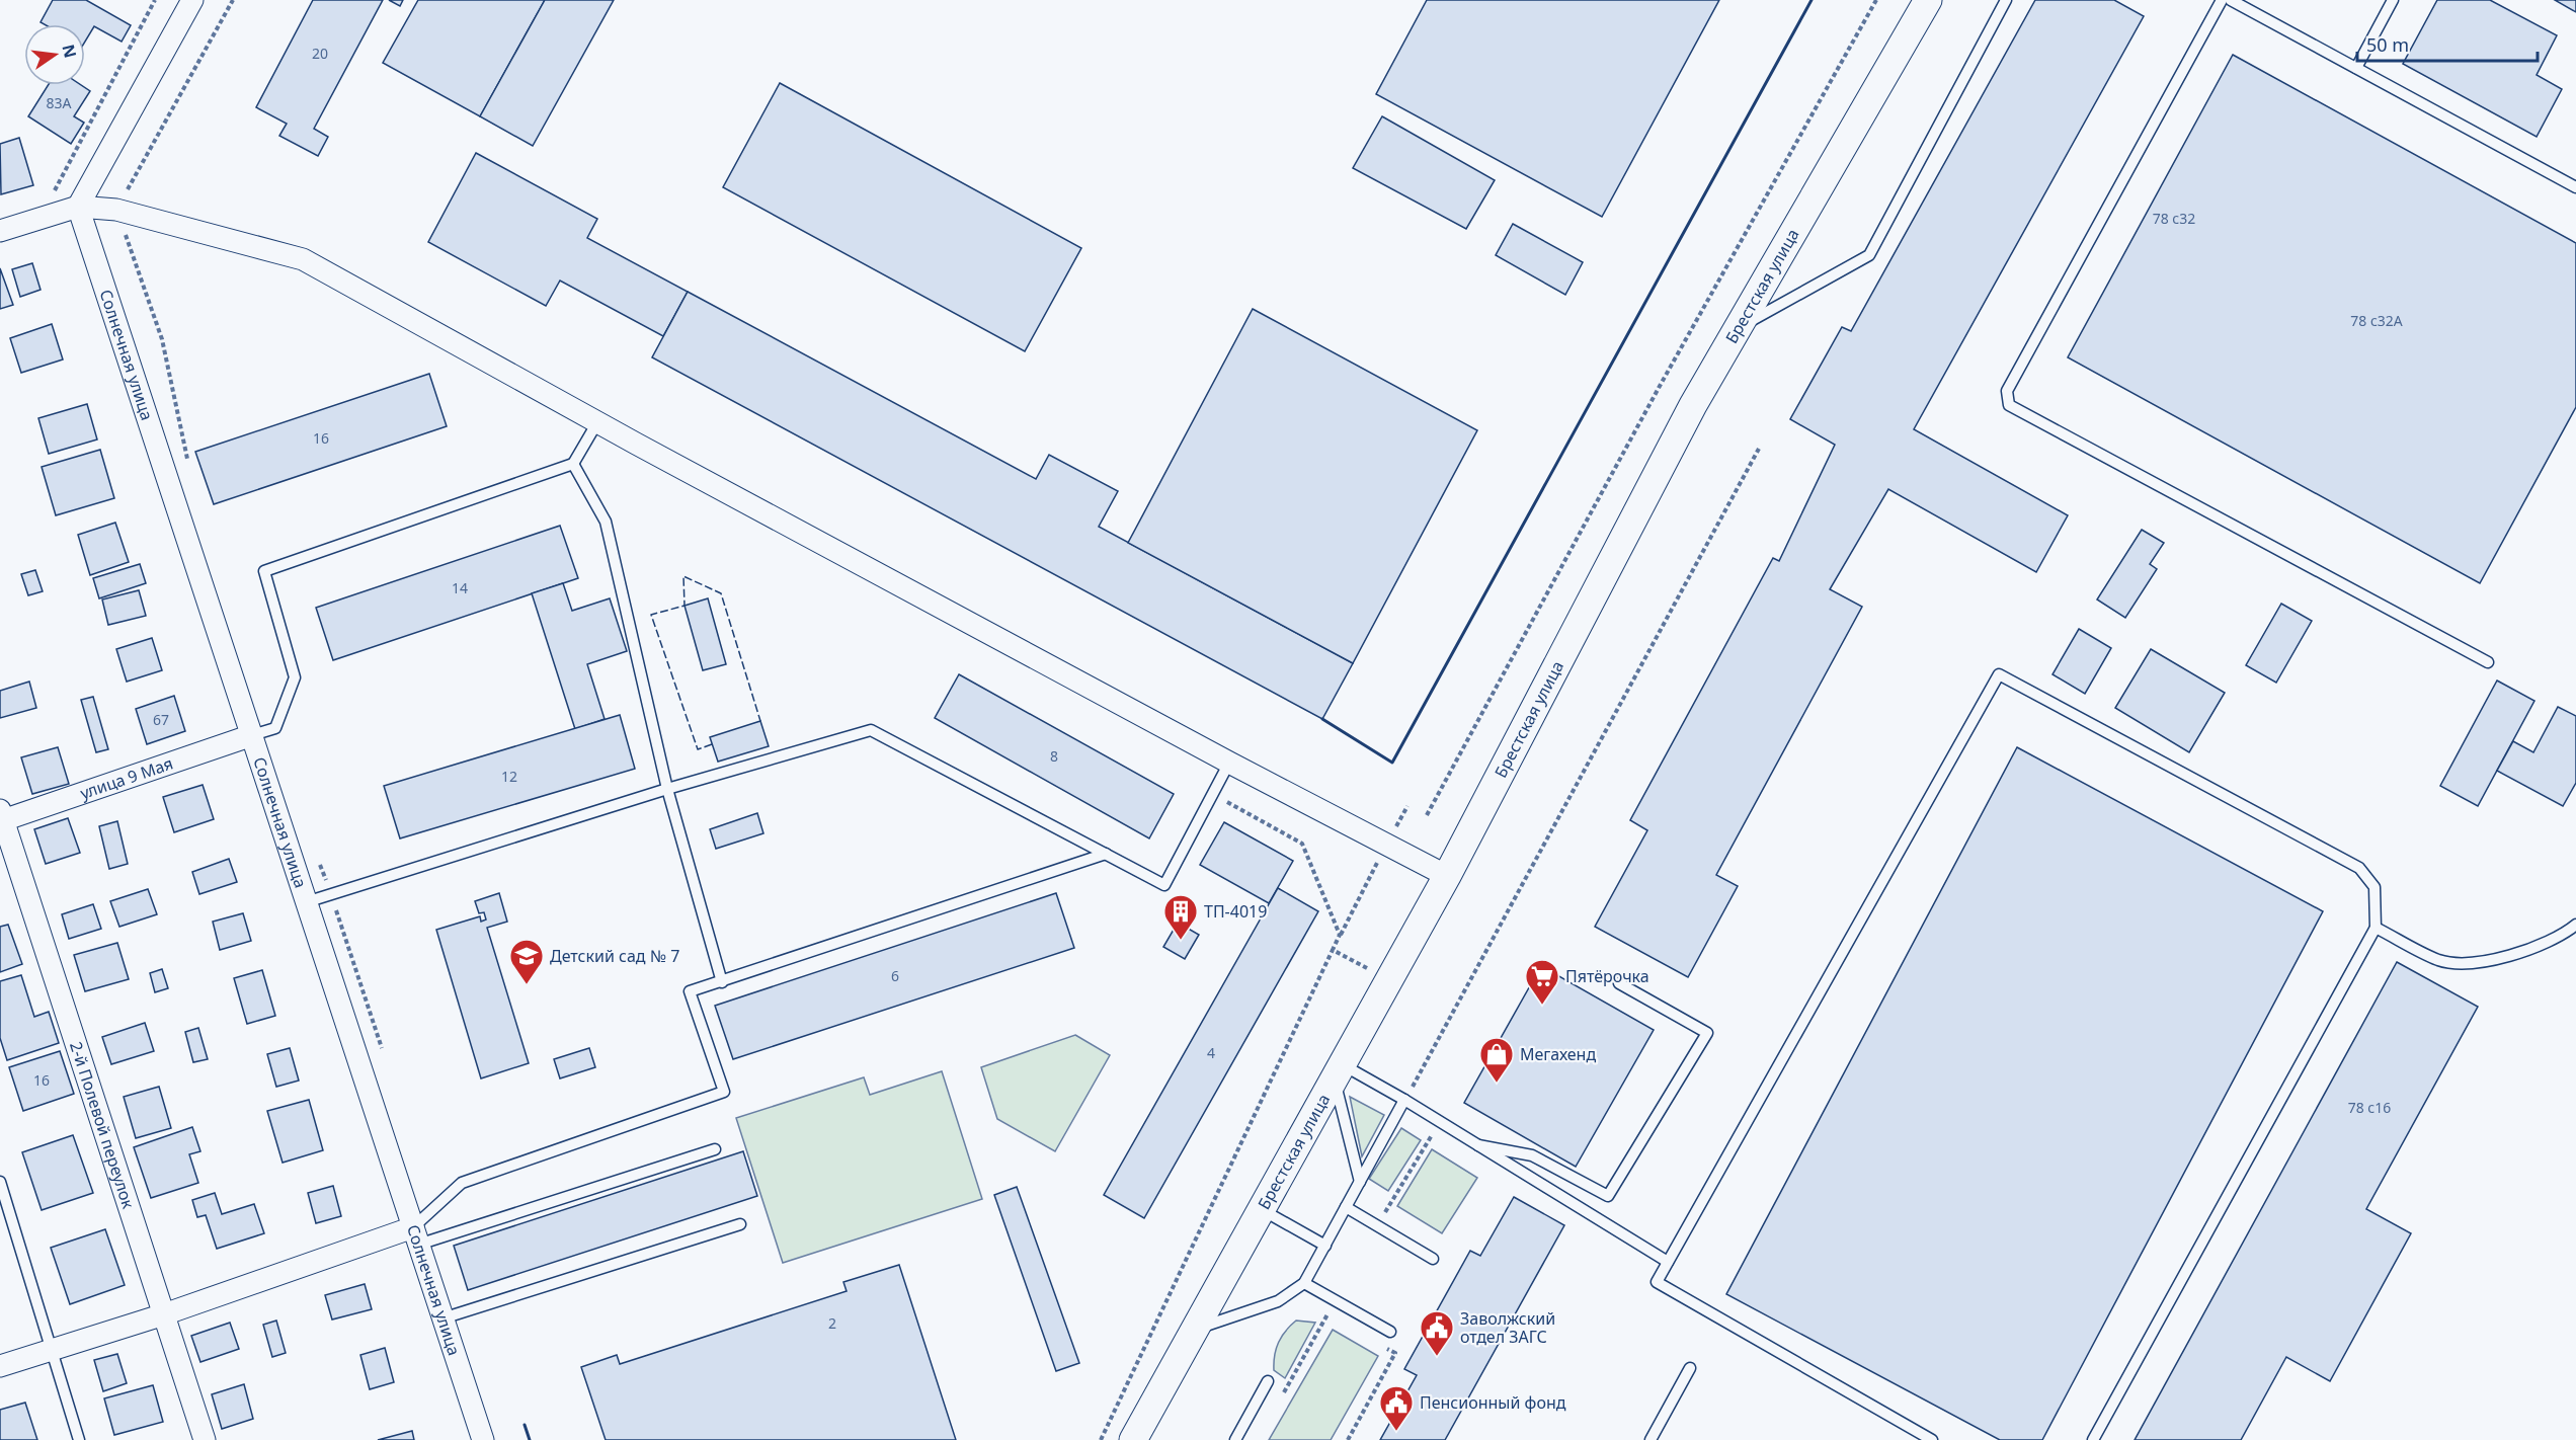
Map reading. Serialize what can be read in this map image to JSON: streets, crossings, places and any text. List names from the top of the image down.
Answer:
{
  "streets": {
    "street": [
      "Брестская улица",
      "Солнечная улица",
      "улица 9 Мая",
      "2-й Полевой переулок"
    ]
  },
  "crossings": [
    ["Солнечная улица", "улица 9 Мая"],
    ["улица 9 Мая", "2-й Полевой переулок"]
  ],
  "places": {
    "building": ["ТП-4019"],
    "school or university": ["Детский сад № 7"],
    "supermarket": ["Пятёрочка"],
    "shop": ["Мегахенд"],
    "public building": ["Заволжский отдел ЗАГС", "Пенсионный фонд"]
  },
  "house_numbers": [
    "20",
    "83А",
    "78 с32",
    "78 с32А",
    "16",
    "14",
    "67",
    "8",
    "12",
    "6",
    "4",
    "16",
    "78 с16",
    "2"
  ],
  "scale_bar": "50 m",
  "north": "right"
}
